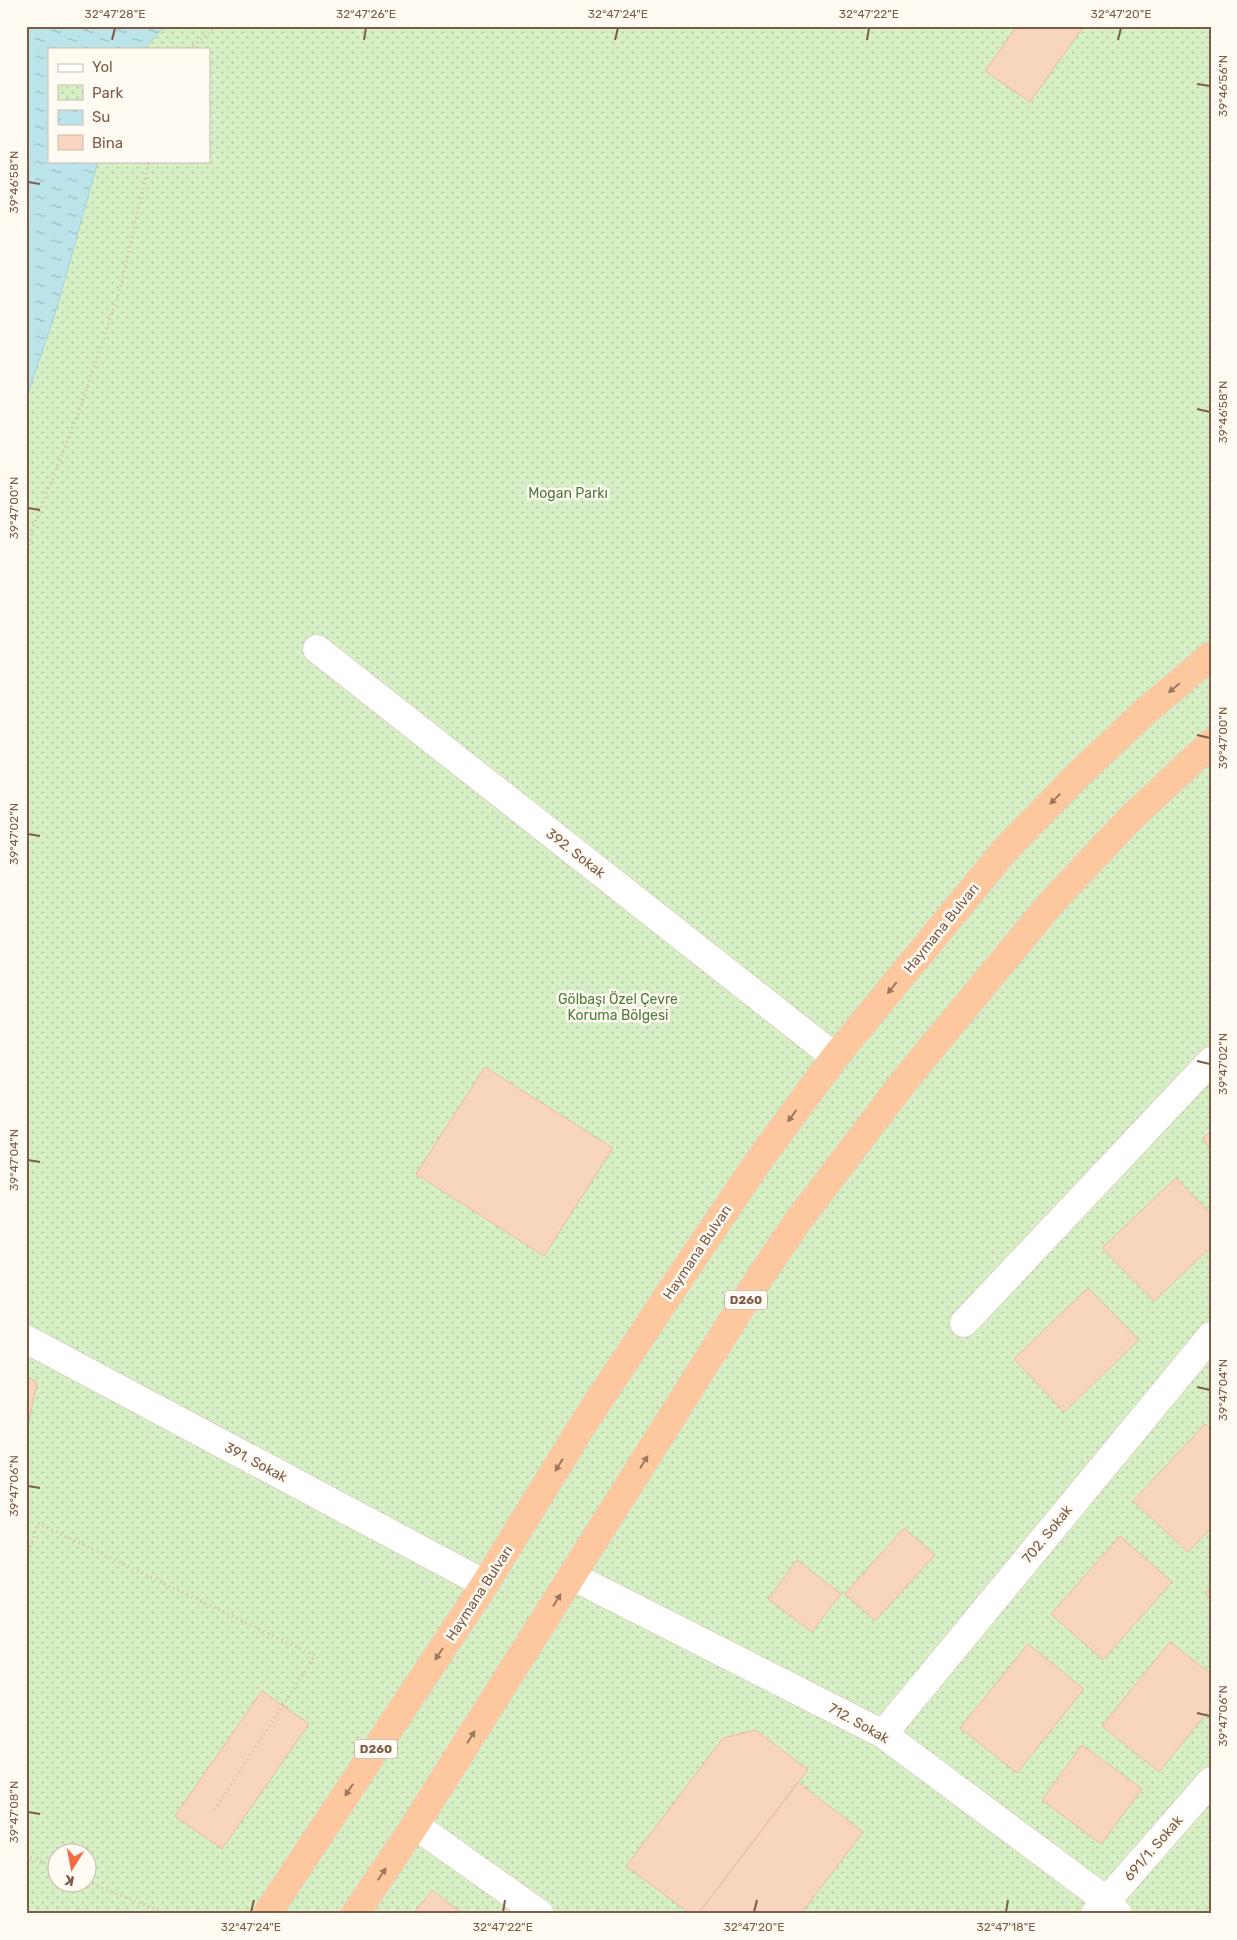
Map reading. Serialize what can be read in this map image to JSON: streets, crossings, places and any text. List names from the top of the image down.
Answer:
{
  "streets": {
    "highway": ["Haymana Bulvarı", "D260"],
    "street": [
      "392. Sokak",
      "391. Sokak",
      "702. Sokak",
      "712. Sokak",
      "691/1. Sokak"
    ]
  },
  "crossings": [
    ["392. Sokak", "Haymana Bulvarı"],
    ["Haymana Bulvarı", "391. Sokak"],
    ["D260", "712. Sokak"],
    ["702. Sokak", "712. Sokak"],
    ["712. Sokak", "691/1. Sokak"]
  ],
  "parks": ["Mogan Parkı", "Gölbaşı Özel Çevre Koruma Bölgesi"],
  "legend": [
    "Yol",
    "Park",
    "Su",
    "Bina"
  ],
  "north": "bottom",
  "coordinates": [
    "32°47'28\"E",
    "32°47'26\"E",
    "32°47'24\"E",
    "32°47'22\"E",
    "32°47'20\"E",
    "39°46'56\"N",
    "39°46'58\"N",
    "39°47'00\"N",
    "39°47'02\"N",
    "39°47'04\"N",
    "39°47'06\"N",
    "39°47'08\"N",
    "32°47'18\"E"
  ]
}
